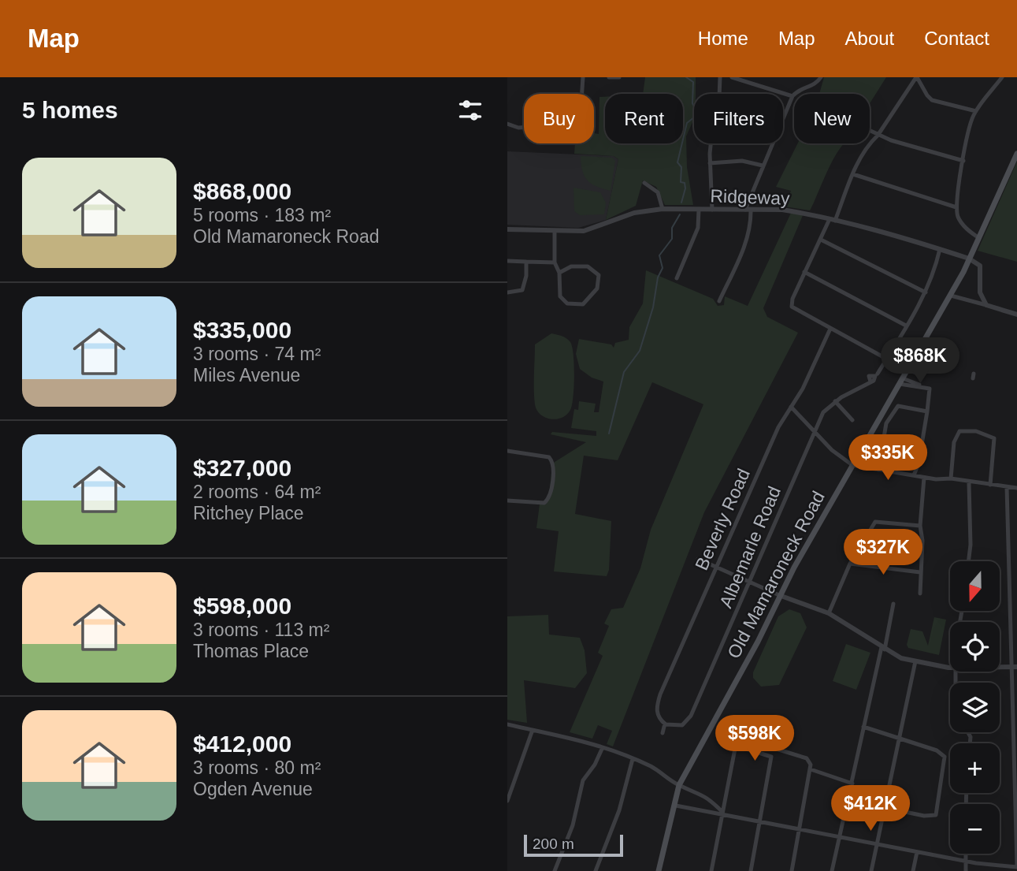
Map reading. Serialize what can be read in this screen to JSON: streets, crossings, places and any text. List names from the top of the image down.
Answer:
{
  "streets": {
    "main road": ["Old Mamaroneck Road"],
    "street": ["Ridgeway", "Beverly Road", "Albemarle Road"]
  },
  "crossings": [
    ["Ridgeway", "Old Mamaroneck Road"],
    ["Beverly Road", "Albemarle Road"]
  ],
  "scale_bar": "200 m",
  "north": "bottom",
  "page": {
    "header": "Map",
    "nav": [
      "Home",
      "Map",
      "About",
      "Contact"
    ],
    "heading": "5 homes",
    "chip": [
      "Buy",
      "Rent",
      "Filters",
      "New"
    ],
    "list": [
      {
        "name": "$868,000",
        "note": "5 rooms · 183 m² · Old Mamaroneck Road"
      },
      {
        "name": "$335,000",
        "note": "3 rooms · 74 m² · Miles Avenue"
      },
      {
        "name": "$327,000",
        "note": "2 rooms · 64 m² · Ritchey Place"
      },
      {
        "name": "$598,000",
        "note": "3 rooms · 113 m² · Thomas Place"
      },
      {
        "name": "$412,000",
        "note": "3 rooms · 80 m² · Ogden Avenue"
      }
    ],
    "price": [
      "$868K",
      "$335K",
      "$327K",
      "$598K",
      "$412K"
    ],
    "map_buttons": ["+", "−"],
    "scale": "200 m"
  }
}
